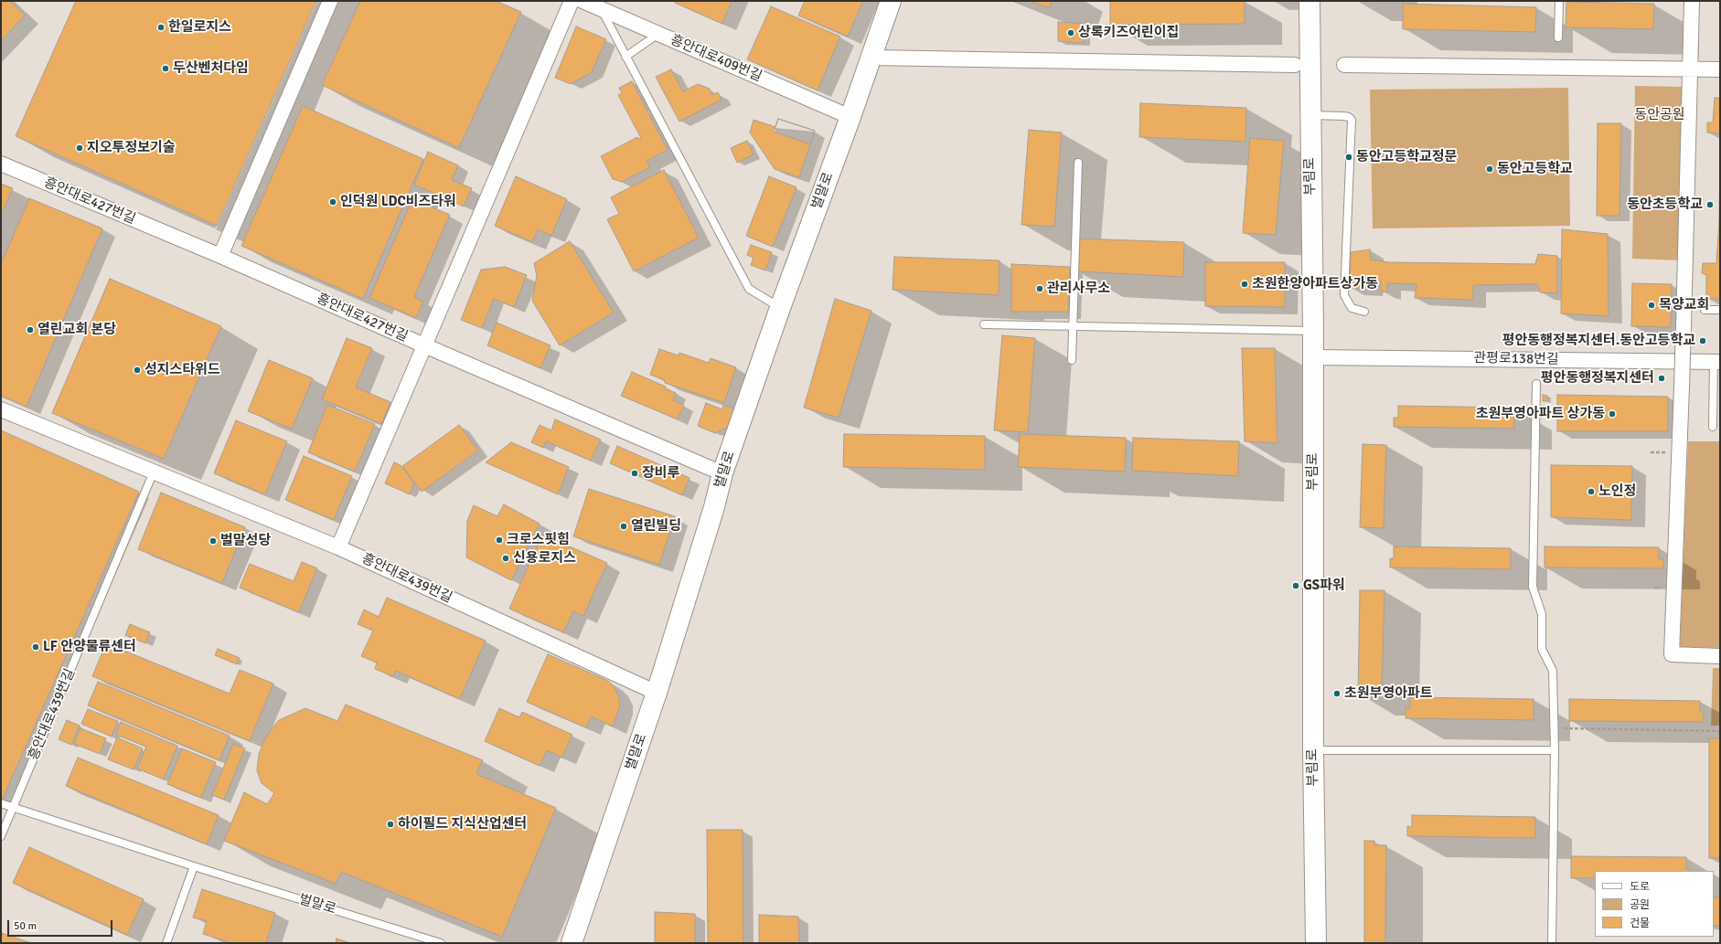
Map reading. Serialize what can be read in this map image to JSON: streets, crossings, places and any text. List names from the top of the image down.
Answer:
{
  "streets": {
    "street": [
      "흥안대로409번길",
      "부림로",
      "벌말로",
      "흥안대로427번길",
      "관평로138번길",
      "흥안대로439번길"
    ]
  },
  "crossings": [
    ["흥안대로409번길", "벌말로"],
    ["부림로", "관평로138번길"],
    ["벌말로", "흥안대로427번길"],
    ["벌말로", "흥안대로439번길"]
  ],
  "parks": ["동안공원"],
  "places": [
    "한일로지스",
    "상록키즈어린이집",
    "두산벤처다임",
    "지오투정보기술",
    "동안고등학교정문",
    "동안고등학교",
    "인덕원 LDC비즈타워",
    "동안초등학교",
    "초원한양아파트상가동",
    "관리사무소",
    "목양교회",
    "열린교회 본당",
    "평안동행정복지센터.동안고등학교",
    "성지스타위드",
    "평안동행정복지센터",
    "초원부영아파트 상가동",
    "장비루",
    "노인정",
    "열린빌딩",
    "크로스핏힘",
    "벌말성당",
    "신용로지스",
    "GS파워",
    "LF 안양물류센터",
    "초원부영아파트",
    "하이필드 지식산업센터"
  ],
  "legend": ["도로", "공원", "건물"],
  "scale_bar": "50 m"
}
